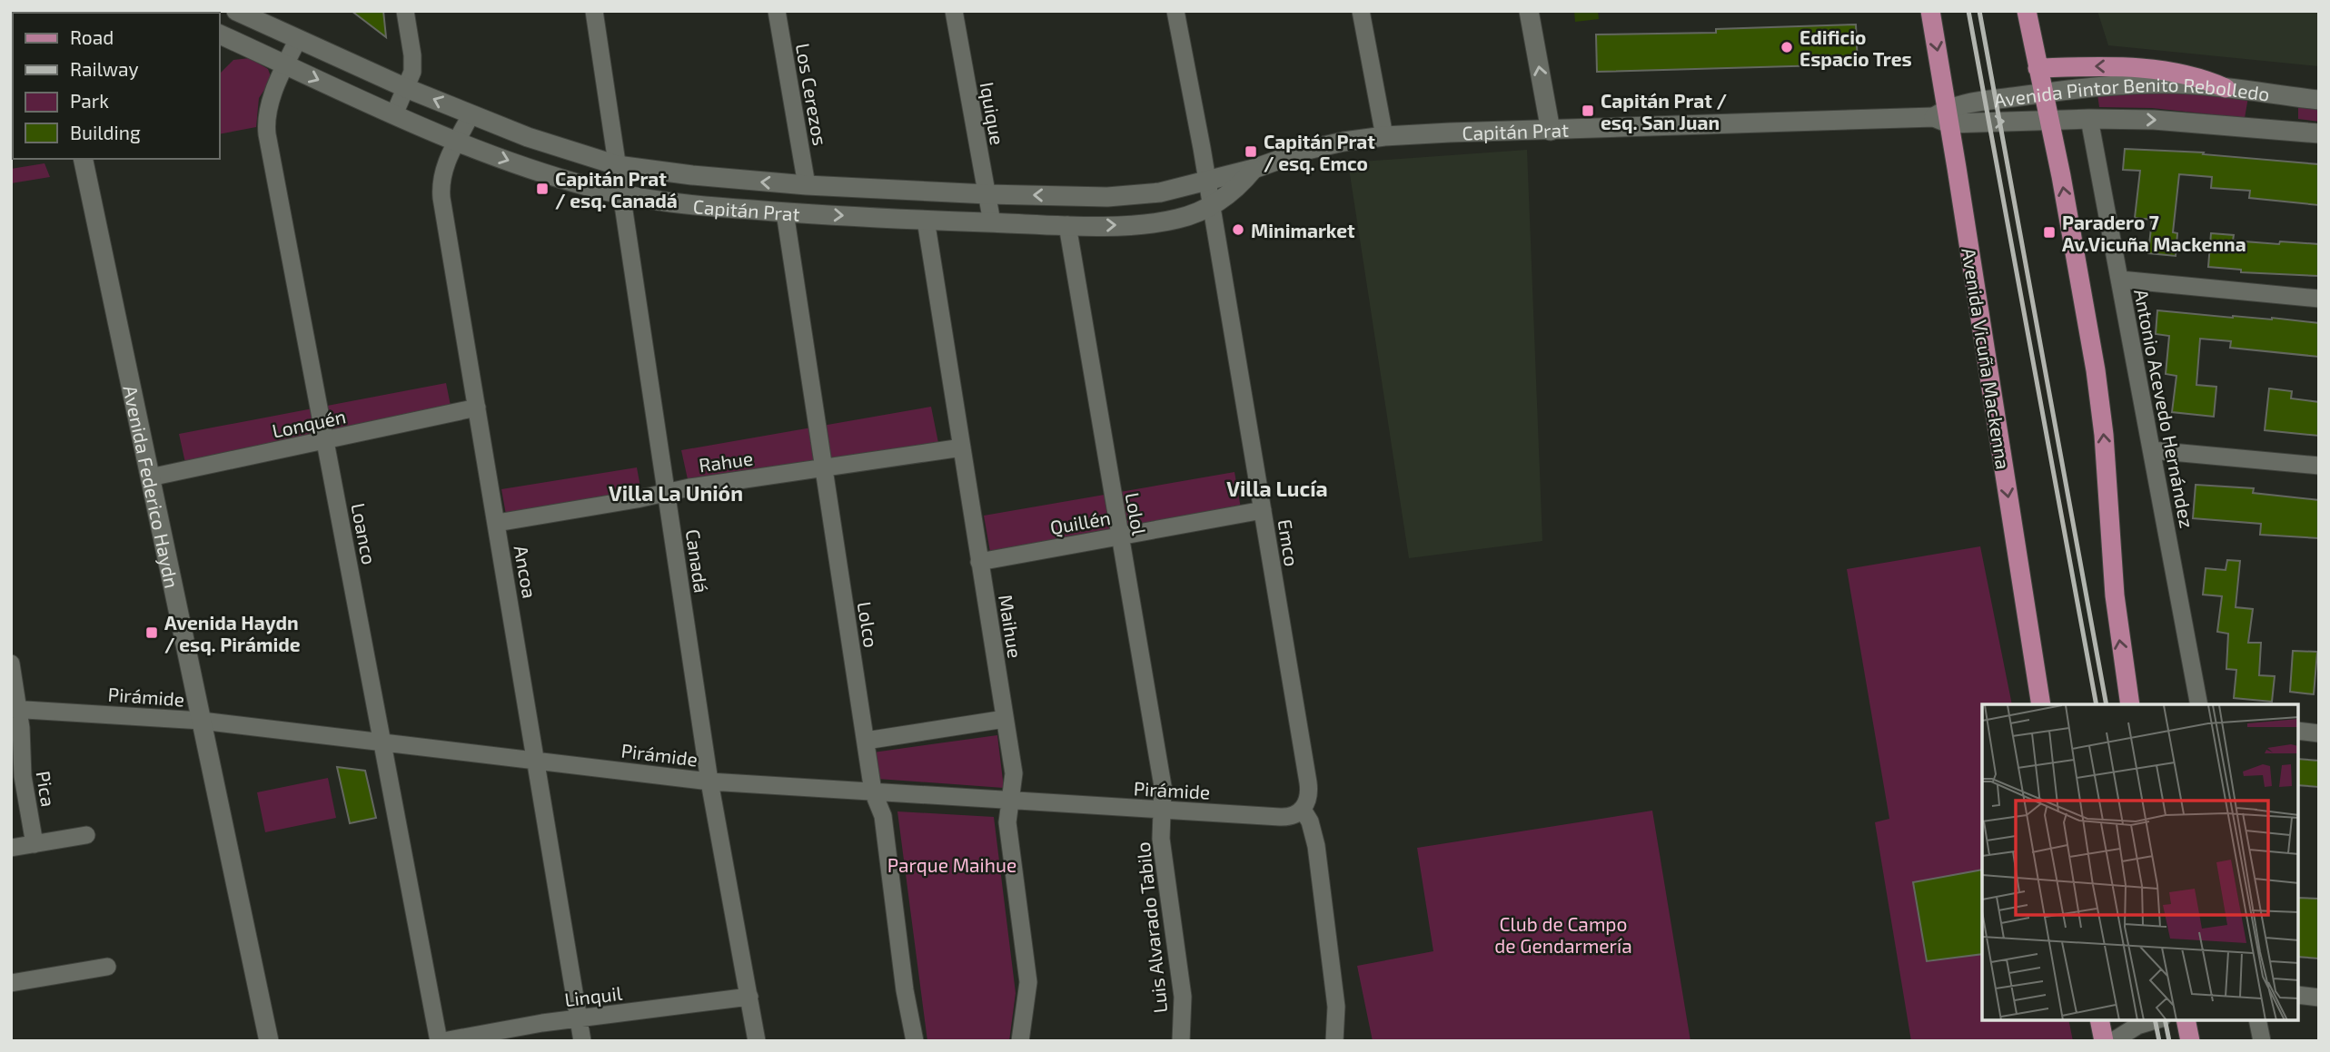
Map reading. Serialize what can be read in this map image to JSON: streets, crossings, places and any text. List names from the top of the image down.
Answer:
{
  "streets": {
    "main road": ["Avenida Vicuña Mackenna"],
    "street": [
      "Los Cerezos",
      "Avenida Pintor Benito Rebolledo",
      "Iquique",
      "Capitán Prat",
      "Antonio Acevedo Hernández",
      "Lonquén",
      "Rahue",
      "Avenida Federico Haydn",
      "Lolol",
      "Quillén",
      "Loanco",
      "Emco",
      "Canadá",
      "Ancoa",
      "Lolco",
      "Maihue",
      "Pirámide",
      "Pica",
      "Luis Alvarado Tabilo",
      "Linquil"
    ]
  },
  "crossings": [
    ["Los Cerezos", "Capitán Prat"],
    ["Avenida Pintor Benito Rebolledo", "Capitán Prat"],
    ["Avenida Pintor Benito Rebolledo", "Avenida Vicuña Mackenna"],
    ["Avenida Pintor Benito Rebolledo", "Antonio Acevedo Hernández"],
    ["Iquique", "Capitán Prat"],
    ["Capitán Prat", "Avenida Vicuña Mackenna"],
    ["Capitán Prat", "Lolol"],
    ["Capitán Prat", "Loanco"],
    ["Capitán Prat", "Emco"],
    ["Capitán Prat", "Canadá"],
    ["Capitán Prat", "Ancoa"],
    ["Capitán Prat", "Lolco"],
    ["Capitán Prat", "Maihue"],
    ["Lonquén", "Avenida Federico Haydn"],
    ["Lonquén", "Loanco"],
    ["Lonquén", "Ancoa"],
    ["Rahue", "Canadá"],
    ["Rahue", "Ancoa"],
    ["Rahue", "Lolco"],
    ["Rahue", "Maihue"],
    ["Avenida Federico Haydn", "Pirámide"],
    ["Lolol", "Quillén"],
    ["Lolol", "Pirámide"],
    ["Lolol", "Luis Alvarado Tabilo"],
    ["Quillén", "Emco"],
    ["Quillén", "Maihue"],
    ["Loanco", "Pirámide"],
    ["Loanco", "Linquil"],
    ["Emco", "Pirámide"],
    ["Canadá", "Pirámide"],
    ["Canadá", "Linquil"],
    ["Ancoa", "Pirámide"],
    ["Ancoa", "Linquil"],
    ["Lolco", "Pirámide"],
    ["Maihue", "Pirámide"],
    ["Pirámide", "Pica"],
    ["Pirámide", "Luis Alvarado Tabilo"]
  ],
  "districts": ["Villa Lucía", "Villa La Unión"],
  "parks": ["Parque Maihue", "Club de Campo de Gendarmería"],
  "places": {
    "other": ["Edificio Espacio Tres", "Minimarket"],
    "transit": [
      "Capitán Prat / esq. San Juan",
      "Capitán Prat / esq. Emco",
      "Capitán Prat / esq. Canadá",
      "Paradero 7 Av.Vicuña Mackenna",
      "Avenida Haydn / esq. Pirámide"
    ]
  },
  "legend": [
    "Road",
    "Railway",
    "Park",
    "Building"
  ]
}
